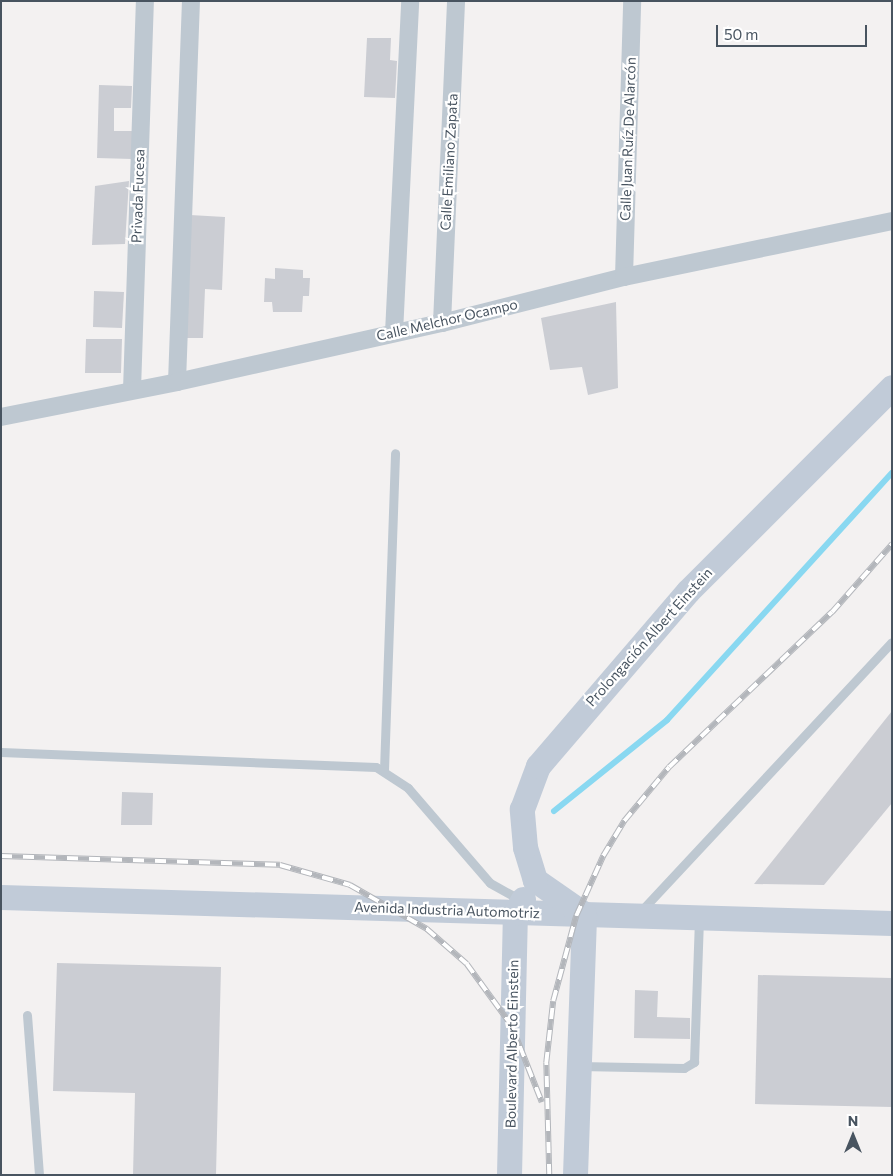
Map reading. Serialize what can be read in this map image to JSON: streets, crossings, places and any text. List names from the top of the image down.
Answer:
{
  "streets": {
    "main road": ["Prolongación Albert Einstein", "Avenida Industria Automotriz", "Boulevard Alberto Einstein"],
    "street": [
      "Calle Juan Ruíz De Alarcón",
      "Calle Emiliano Zapata",
      "Privada Fucesa",
      "Calle Melchor Ocampo"
    ]
  },
  "crossings": [
    ["Calle Juan Ruíz De Alarcón", "Calle Melchor Ocampo"],
    ["Calle Emiliano Zapata", "Calle Melchor Ocampo"],
    ["Privada Fucesa", "Calle Melchor Ocampo"],
    ["Prolongación Albert Einstein", "Avenida Industria Automotriz"],
    ["Prolongación Albert Einstein", "Boulevard Alberto Einstein"],
    ["Avenida Industria Automotriz", "Boulevard Alberto Einstein"]
  ],
  "scale_bar": "50 m",
  "north": "top"
}
